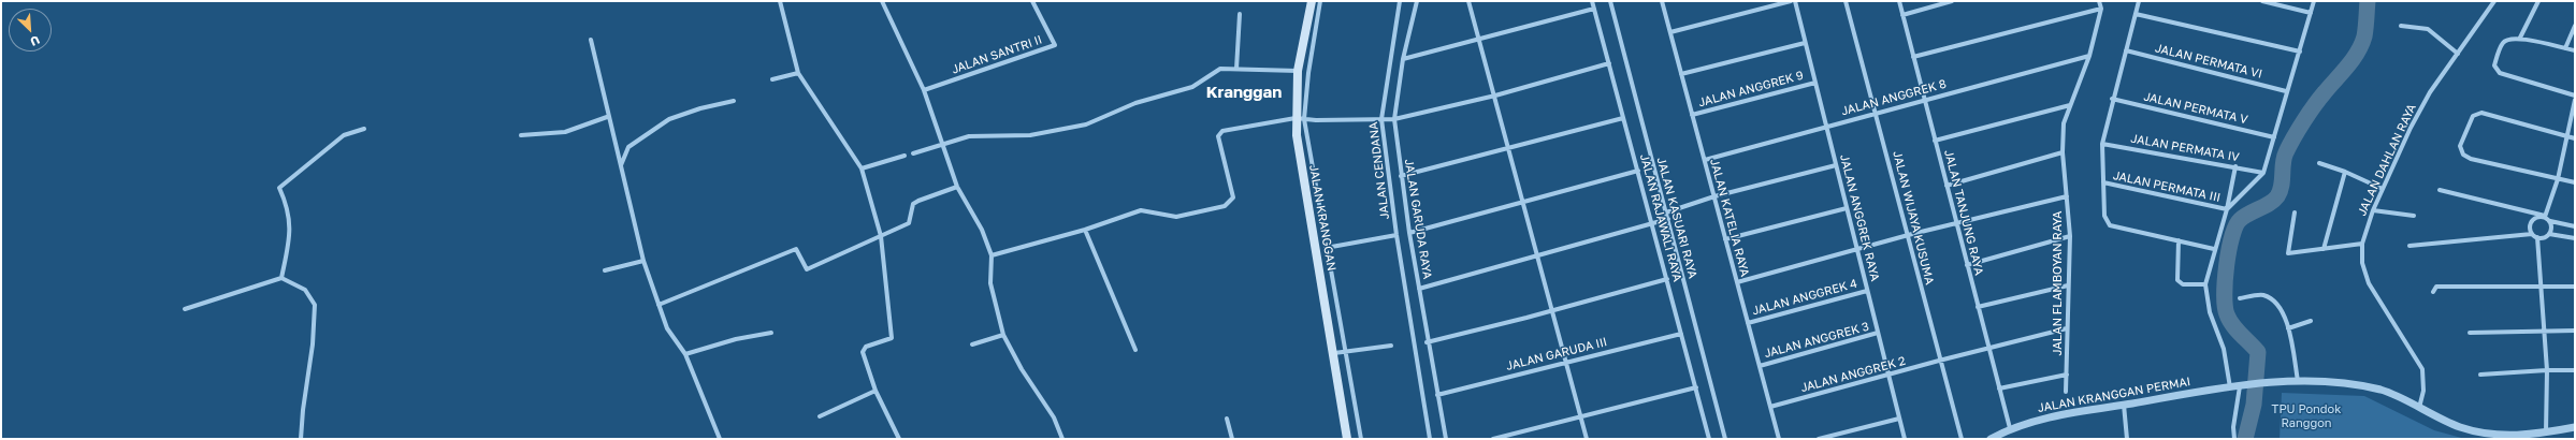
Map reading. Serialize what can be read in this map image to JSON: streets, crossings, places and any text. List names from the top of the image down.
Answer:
{
  "streets": {
    "main road": ["JALAN KRANGGAN"],
    "street": [
      "JALAN SANTRI II",
      "JALAN PERMATA VI",
      "JALAN ANGGREK 9",
      "JALAN ANGGREK 8",
      "JALAN PERMATA V",
      "JALAN PERMATA IV",
      "JALAN DAHLAN RAYA",
      "JALAN CENDANA",
      "JALAN PERMATA III",
      "JALAN TANJUNG RAYA",
      "JALAN RAJAWALI RAYA",
      "JALAN KASUARI RAYA",
      "JALAN KATELIA RAYA",
      "JALAN ANGGREK RAYA",
      "JALAN WIJAYA KUSUMA",
      "JALAN GARUDA RAYA",
      "JALAN FLAMBOYAN RAYA",
      "JALAN ANGGREK 4",
      "JALAN ANGGREK 3",
      "JALAN GARUDA III",
      "JALAN ANGGREK 2",
      "JALAN KRANGGAN PERMAI"
    ]
  },
  "crossings": [
    ["JALAN ANGGREK 9", "JALAN KATELIA RAYA"],
    ["JALAN ANGGREK 9", "JALAN ANGGREK RAYA"],
    ["JALAN ANGGREK 8", "JALAN TANJUNG RAYA"],
    ["JALAN ANGGREK 8", "JALAN KATELIA RAYA"],
    ["JALAN ANGGREK 8", "JALAN ANGGREK RAYA"],
    ["JALAN ANGGREK 8", "JALAN WIJAYA KUSUMA"],
    ["JALAN ANGGREK 8", "JALAN FLAMBOYAN RAYA"],
    ["JALAN DAHLAN RAYA", "JALAN KRANGGAN PERMAI"],
    ["JALAN TANJUNG RAYA", "JALAN ANGGREK 2"],
    ["JALAN TANJUNG RAYA", "JALAN KRANGGAN PERMAI"],
    ["JALAN RAJAWALI RAYA", "JALAN GARUDA III"],
    ["JALAN KATELIA RAYA", "JALAN ANGGREK 4"],
    ["JALAN KATELIA RAYA", "JALAN ANGGREK 3"],
    ["JALAN KATELIA RAYA", "JALAN ANGGREK 2"],
    ["JALAN ANGGREK RAYA", "JALAN ANGGREK 4"],
    ["JALAN ANGGREK RAYA", "JALAN ANGGREK 3"],
    ["JALAN ANGGREK RAYA", "JALAN ANGGREK 2"],
    ["JALAN WIJAYA KUSUMA", "JALAN ANGGREK 2"],
    ["JALAN GARUDA RAYA", "JALAN GARUDA III"],
    ["JALAN FLAMBOYAN RAYA", "JALAN ANGGREK 2"]
  ],
  "districts": ["Kranggan"],
  "parks": ["TPU Pondok Ranggon"],
  "north": "bottom right"
}
